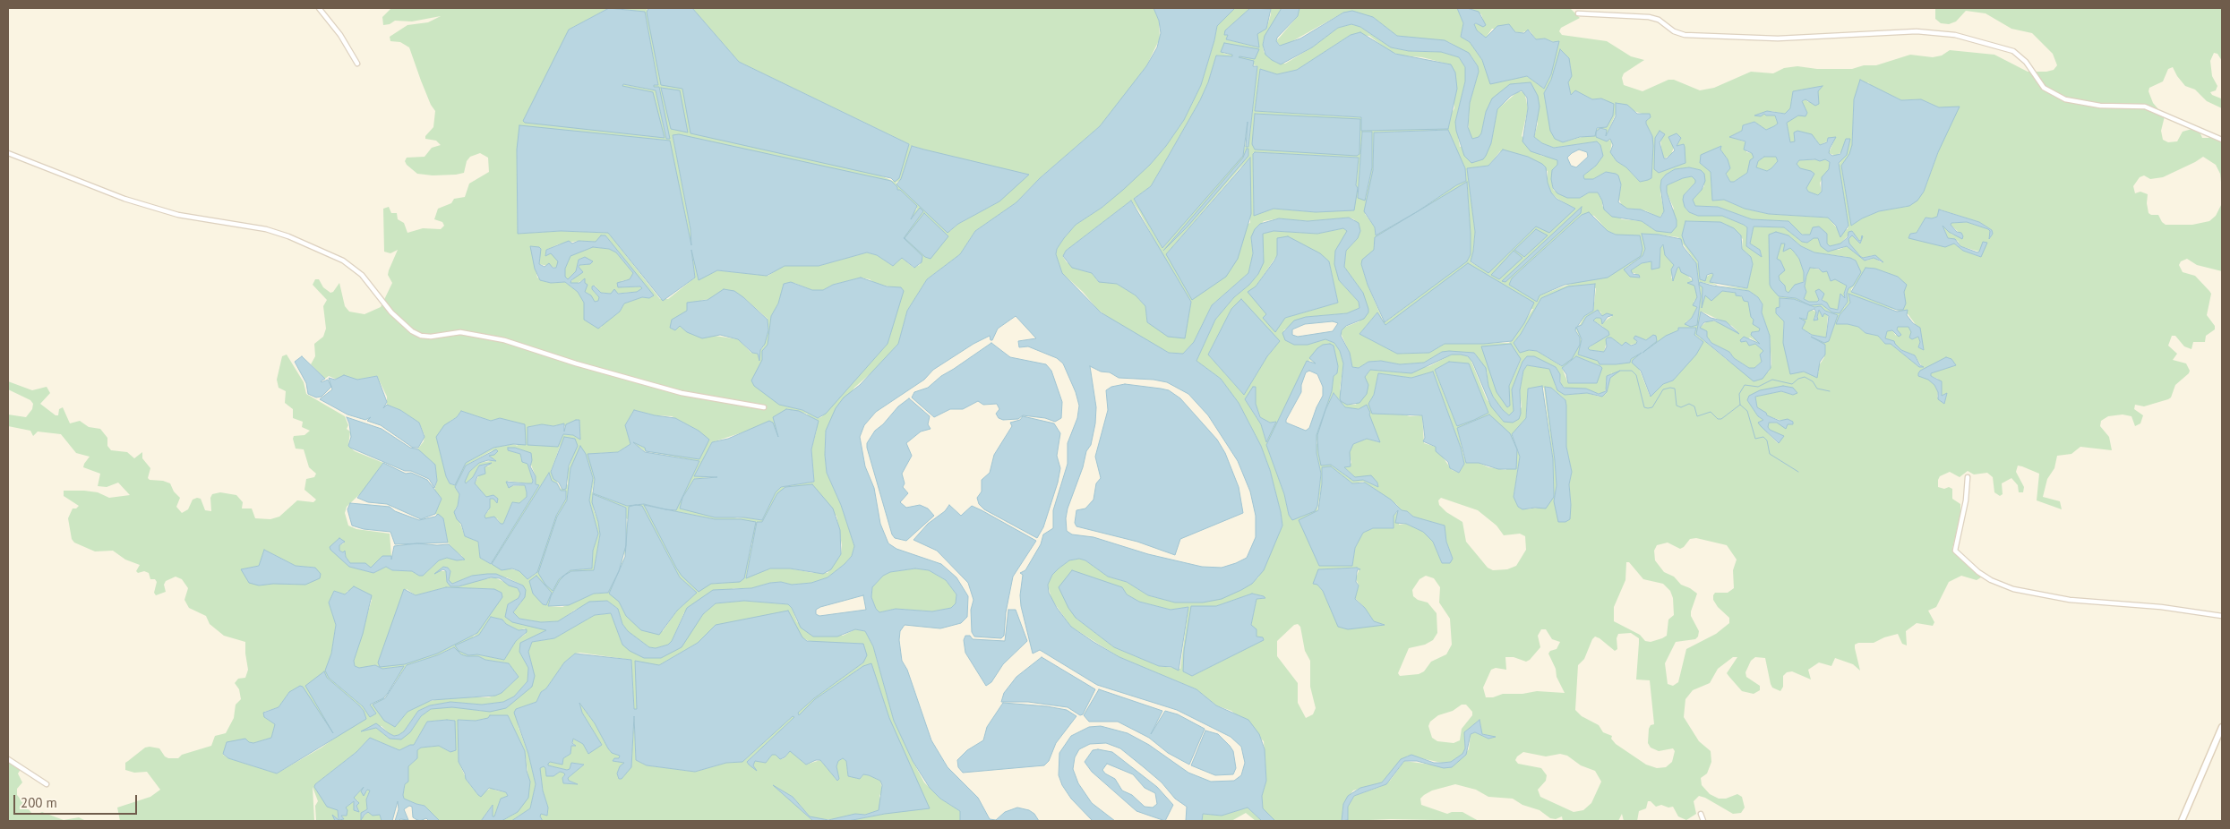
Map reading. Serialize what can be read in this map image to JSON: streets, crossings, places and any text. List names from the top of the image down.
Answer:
{
  "scale_bar": "200 m"
}
